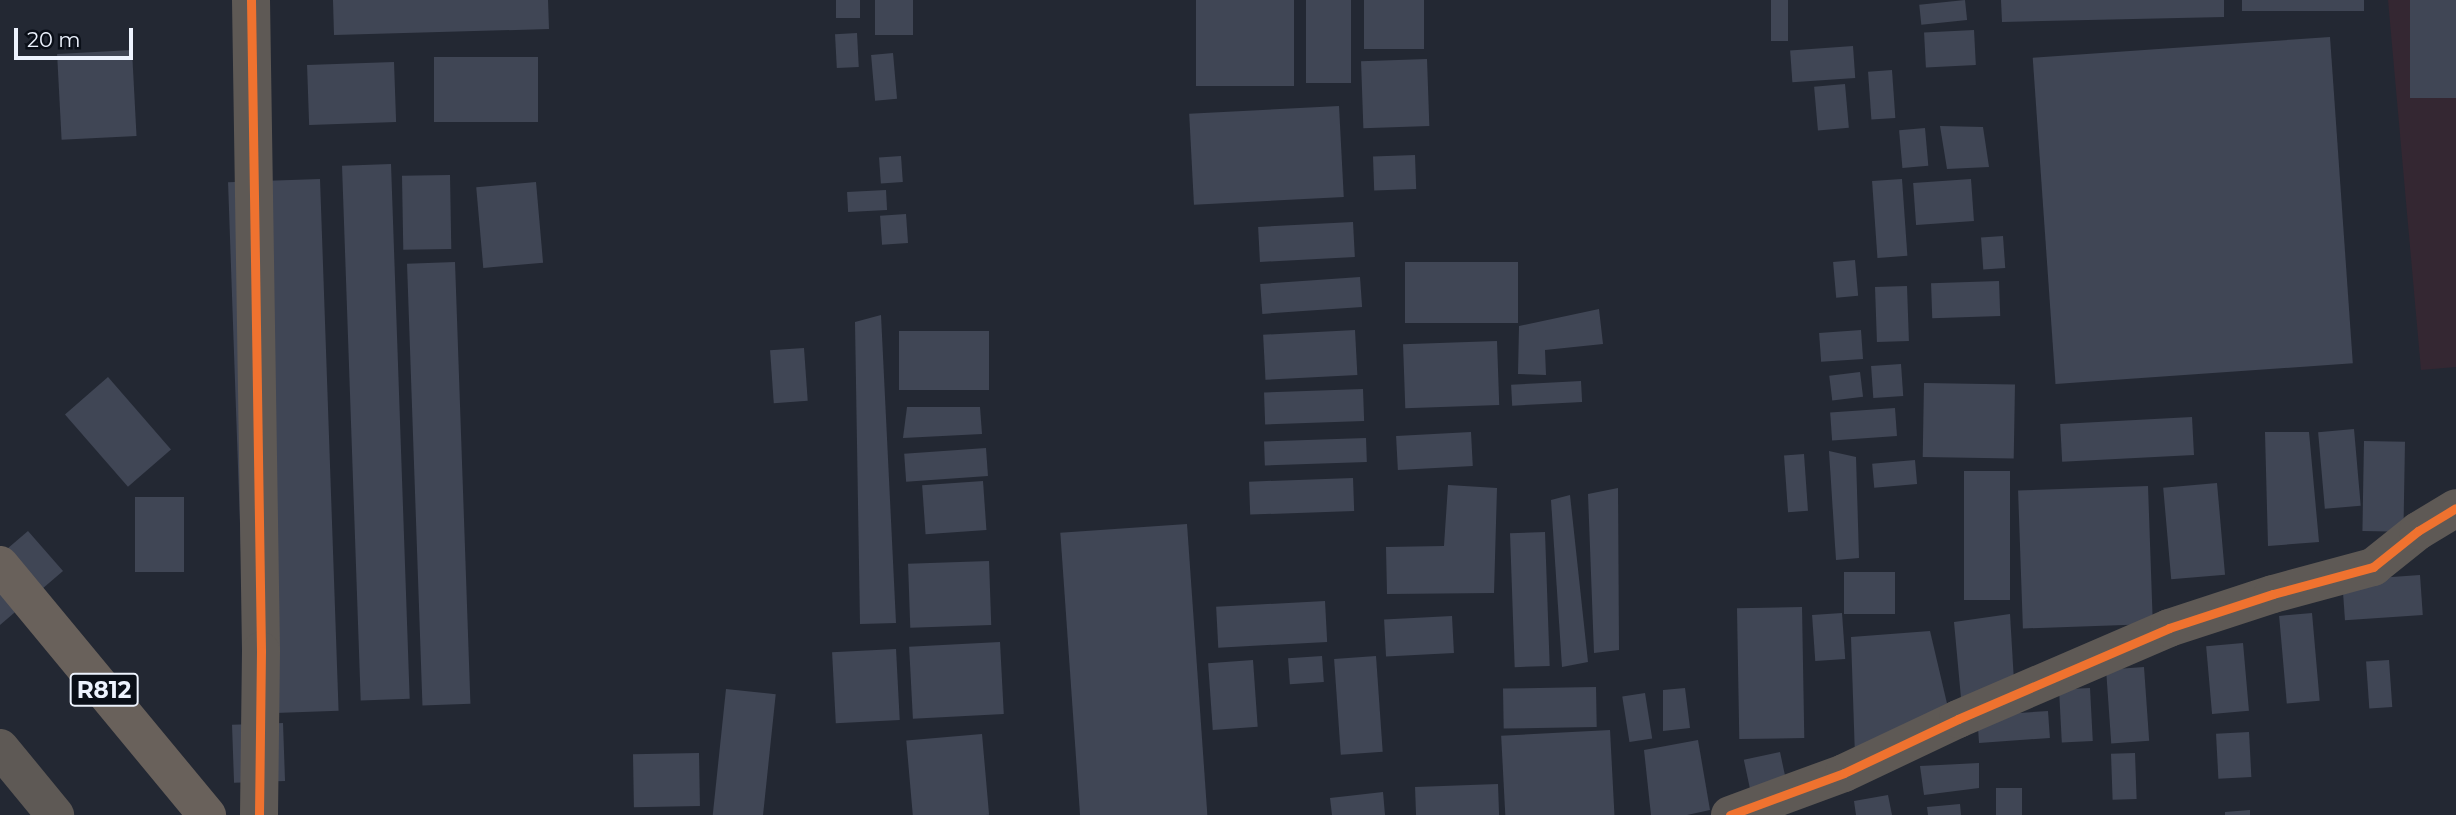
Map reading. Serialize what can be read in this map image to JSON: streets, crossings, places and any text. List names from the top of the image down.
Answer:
{
  "streets": {
    "main road": ["R812"]
  },
  "scale_bar": "20 m"
}
